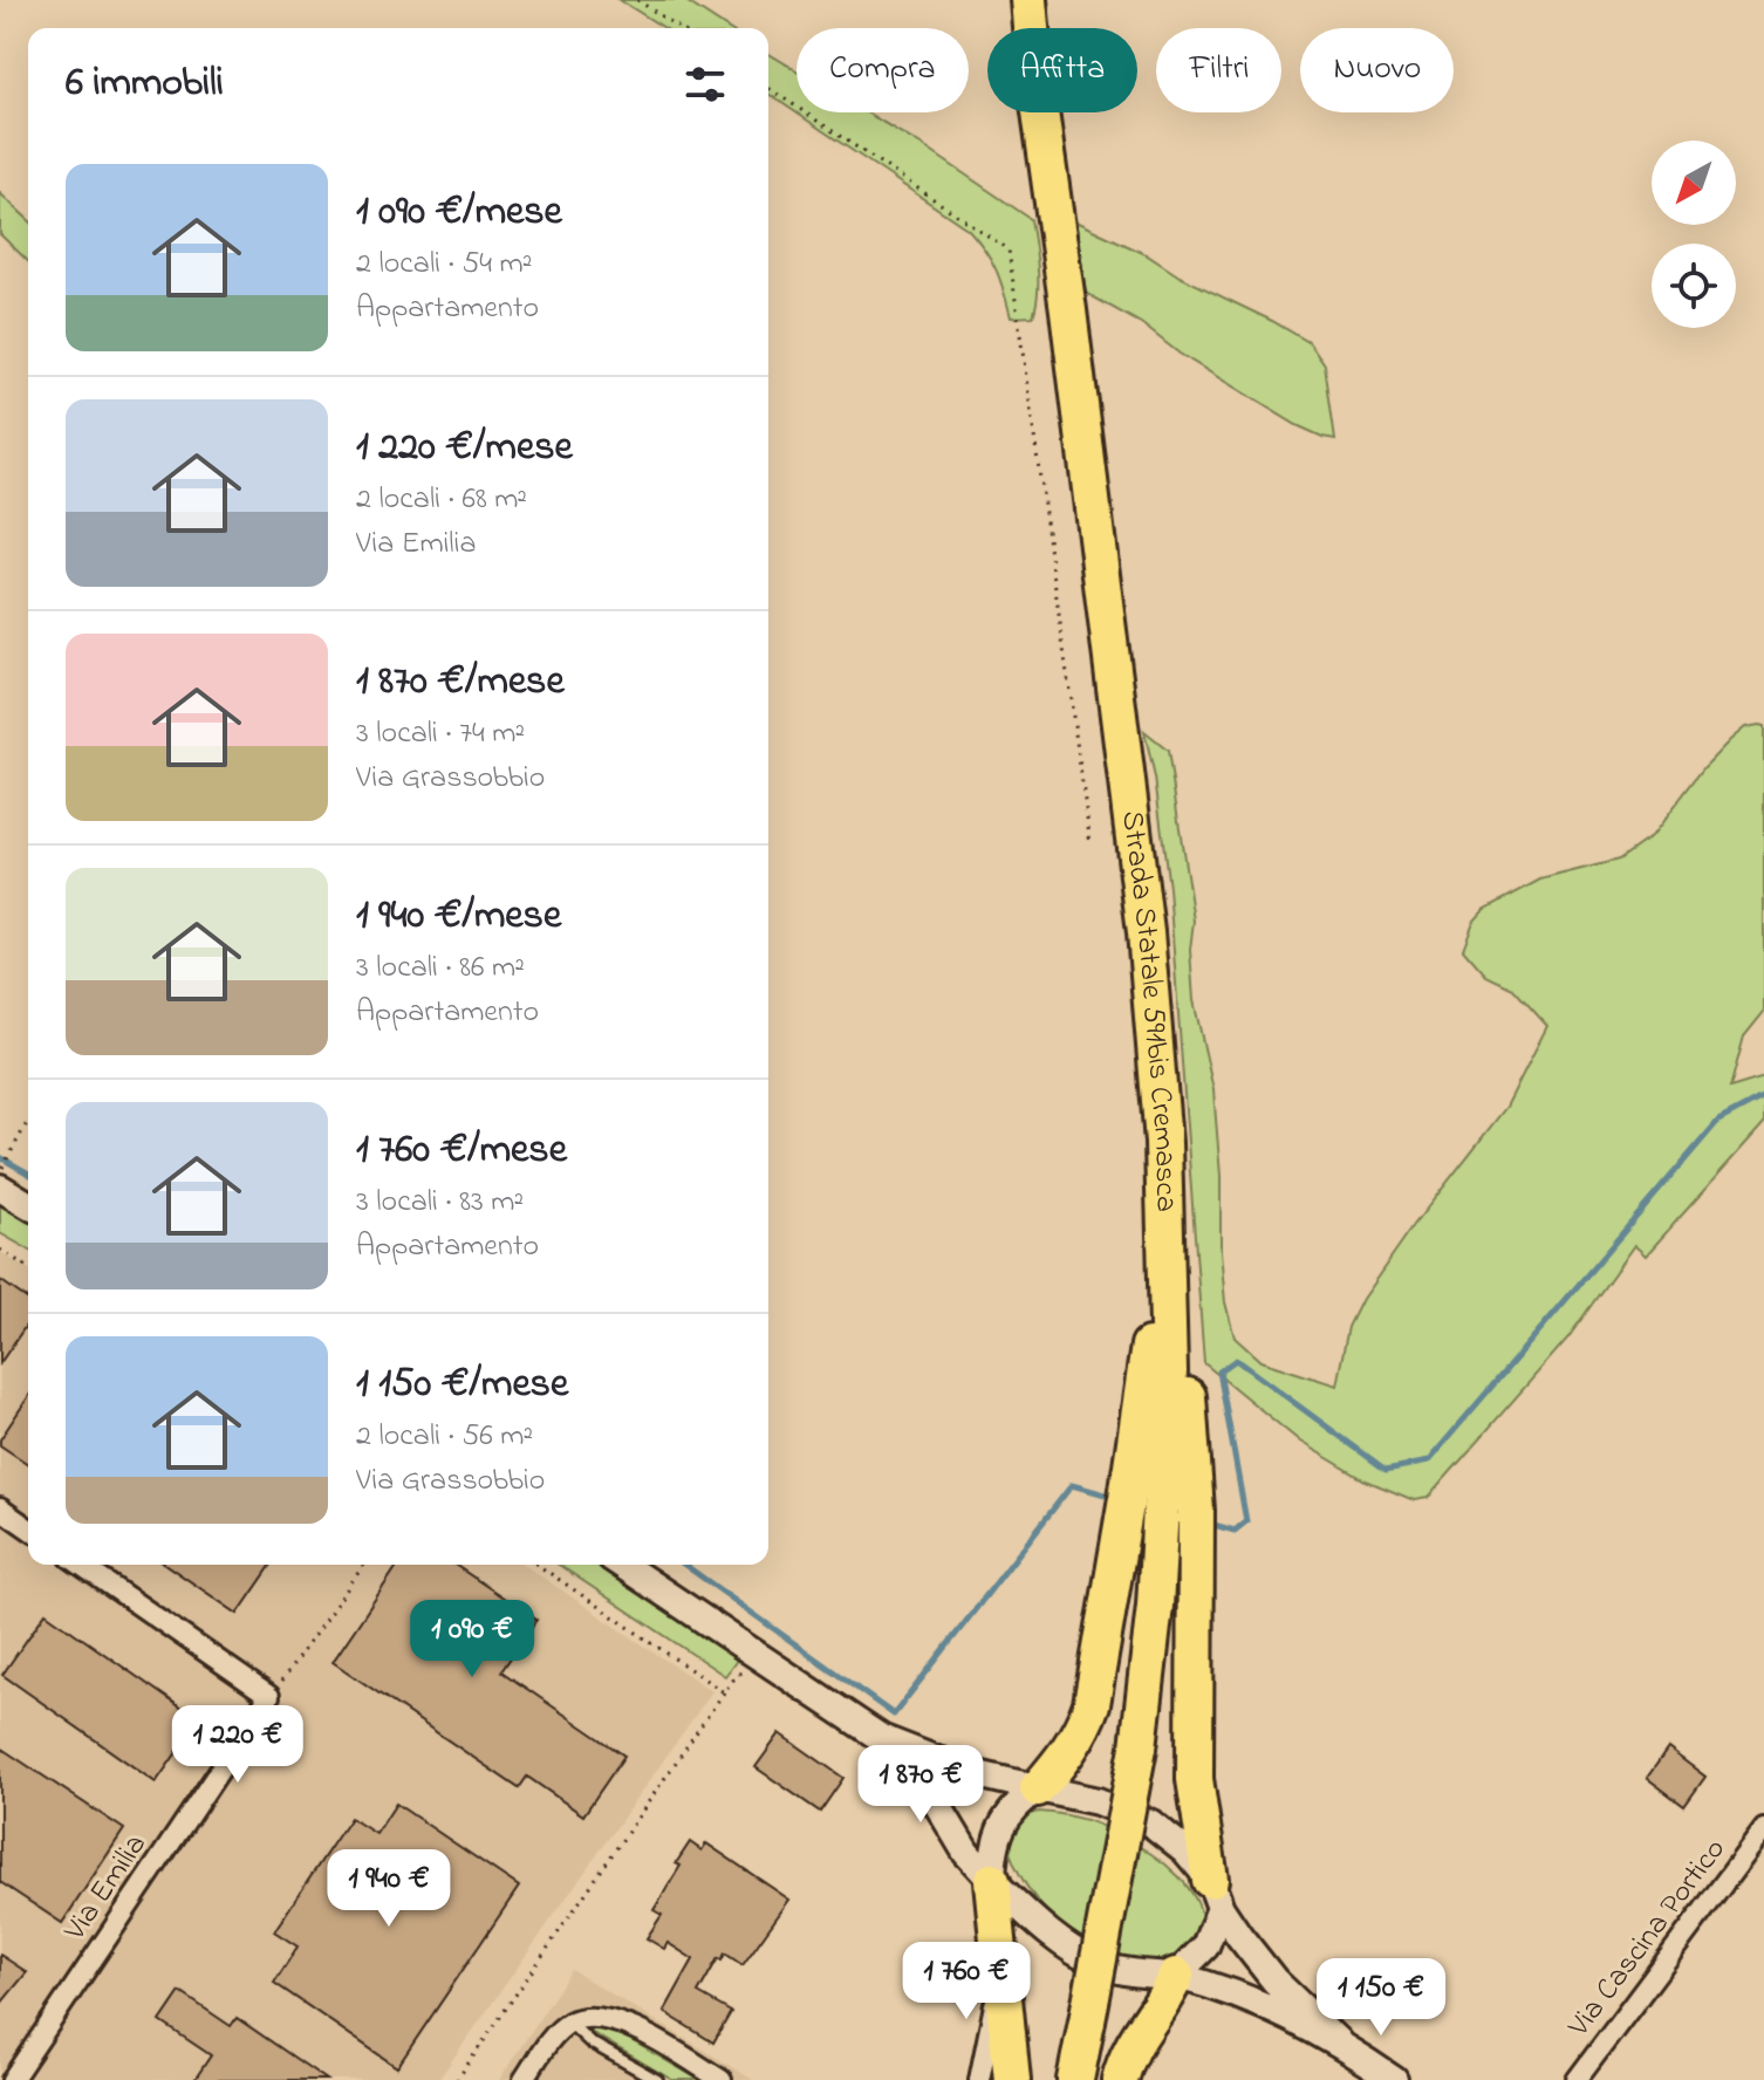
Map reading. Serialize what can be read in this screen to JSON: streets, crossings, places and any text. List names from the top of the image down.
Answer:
{
  "streets": {
    "highway": ["Strada Statale 591bis Cremasca"],
    "street": ["Via Emilia", "Via Cascina Portico"]
  },
  "north": "bottom left",
  "page": {
    "chip": [
      "Compra",
      "Affitta",
      "Filtri",
      "Nuovo"
    ],
    "heading": "6 immobili",
    "list": [
      {
        "name": "1 090 €/mese",
        "note": "2 locali · 54 m² · Appartamento"
      },
      {
        "name": "1 220 €/mese",
        "note": "2 locali · 68 m² · Via Emilia"
      },
      {
        "name": "1 870 €/mese",
        "note": "3 locali · 74 m² · Via Grassobbio"
      },
      {
        "name": "1 940 €/mese",
        "note": "3 locali · 86 m² · Appartamento"
      },
      {
        "name": "1 760 €/mese",
        "note": "3 locali · 83 m² · Appartamento"
      },
      {
        "name": "1 150 €/mese",
        "note": "2 locali · 56 m² · Via Grassobbio"
      }
    ],
    "price": [
      "1 090 €",
      "1 220 €",
      "1 870 €",
      "1 940 €",
      "1 760 €",
      "1 150 €"
    ]
  }
}
